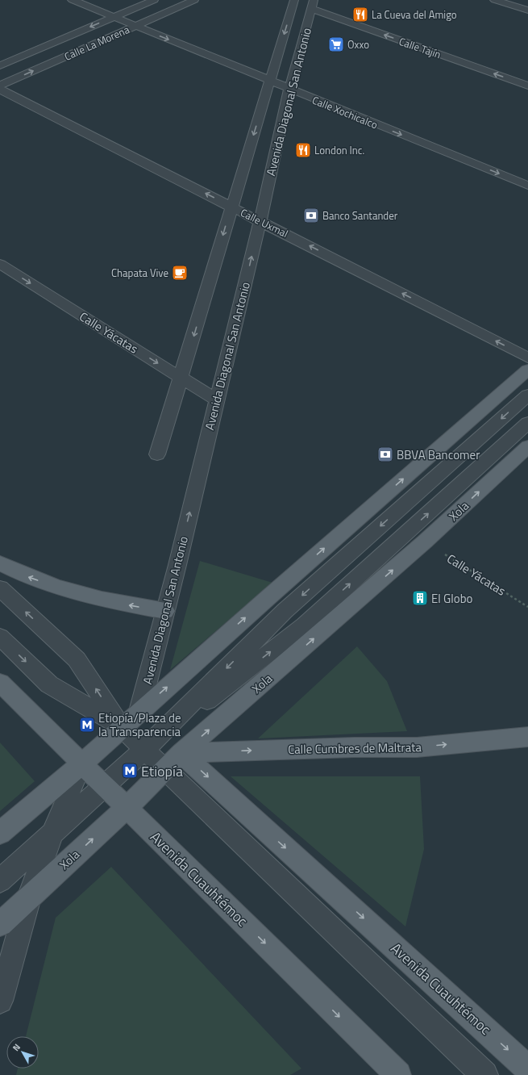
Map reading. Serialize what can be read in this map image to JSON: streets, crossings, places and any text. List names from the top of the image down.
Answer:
{
  "streets": {
    "main road": ["Xola", "Calle Cumbres de Maltrata", "Avenida Cuauhtémoc"],
    "street": [
      "Calle La Morena",
      "Calle Tajín",
      "Avenida Diagonal San Antonio",
      "Calle Xochicalco",
      "Calle Uxmal",
      "Calle Yácatas"
    ]
  },
  "crossings": [
    ["Calle La Morena", "Calle Xochicalco"],
    ["Calle Tajín", "Avenida Diagonal San Antonio"],
    ["Avenida Diagonal San Antonio", "Calle Xochicalco"],
    ["Avenida Diagonal San Antonio", "Calle Uxmal"],
    ["Avenida Diagonal San Antonio", "Calle Yácatas"],
    ["Calle Yácatas", "Xola"],
    ["Xola", "Calle Cumbres de Maltrata"],
    ["Xola", "Avenida Cuauhtémoc"],
    ["Calle Cumbres de Maltrata", "Avenida Cuauhtémoc"]
  ],
  "one_way": [
    "Calle Tajín",
    "Calle Xochicalco",
    "Calle Uxmal",
    "Calle Yácatas",
    "Calle Cumbres de Maltrata",
    "Avenida Cuauhtémoc"
  ],
  "places": {
    "restaurant": ["La Cueva del Amigo", "London Inc."],
    "supermarket": ["Oxxo"],
    "bank": ["Banco Santander", "BBVA Bancomer"],
    "cafe": ["Chapata Vive"],
    "building": ["El Globo"],
    "metro station": ["Etiopía/Plaza de la Transparencia", "Etiopía"]
  },
  "north": "top left"
}
